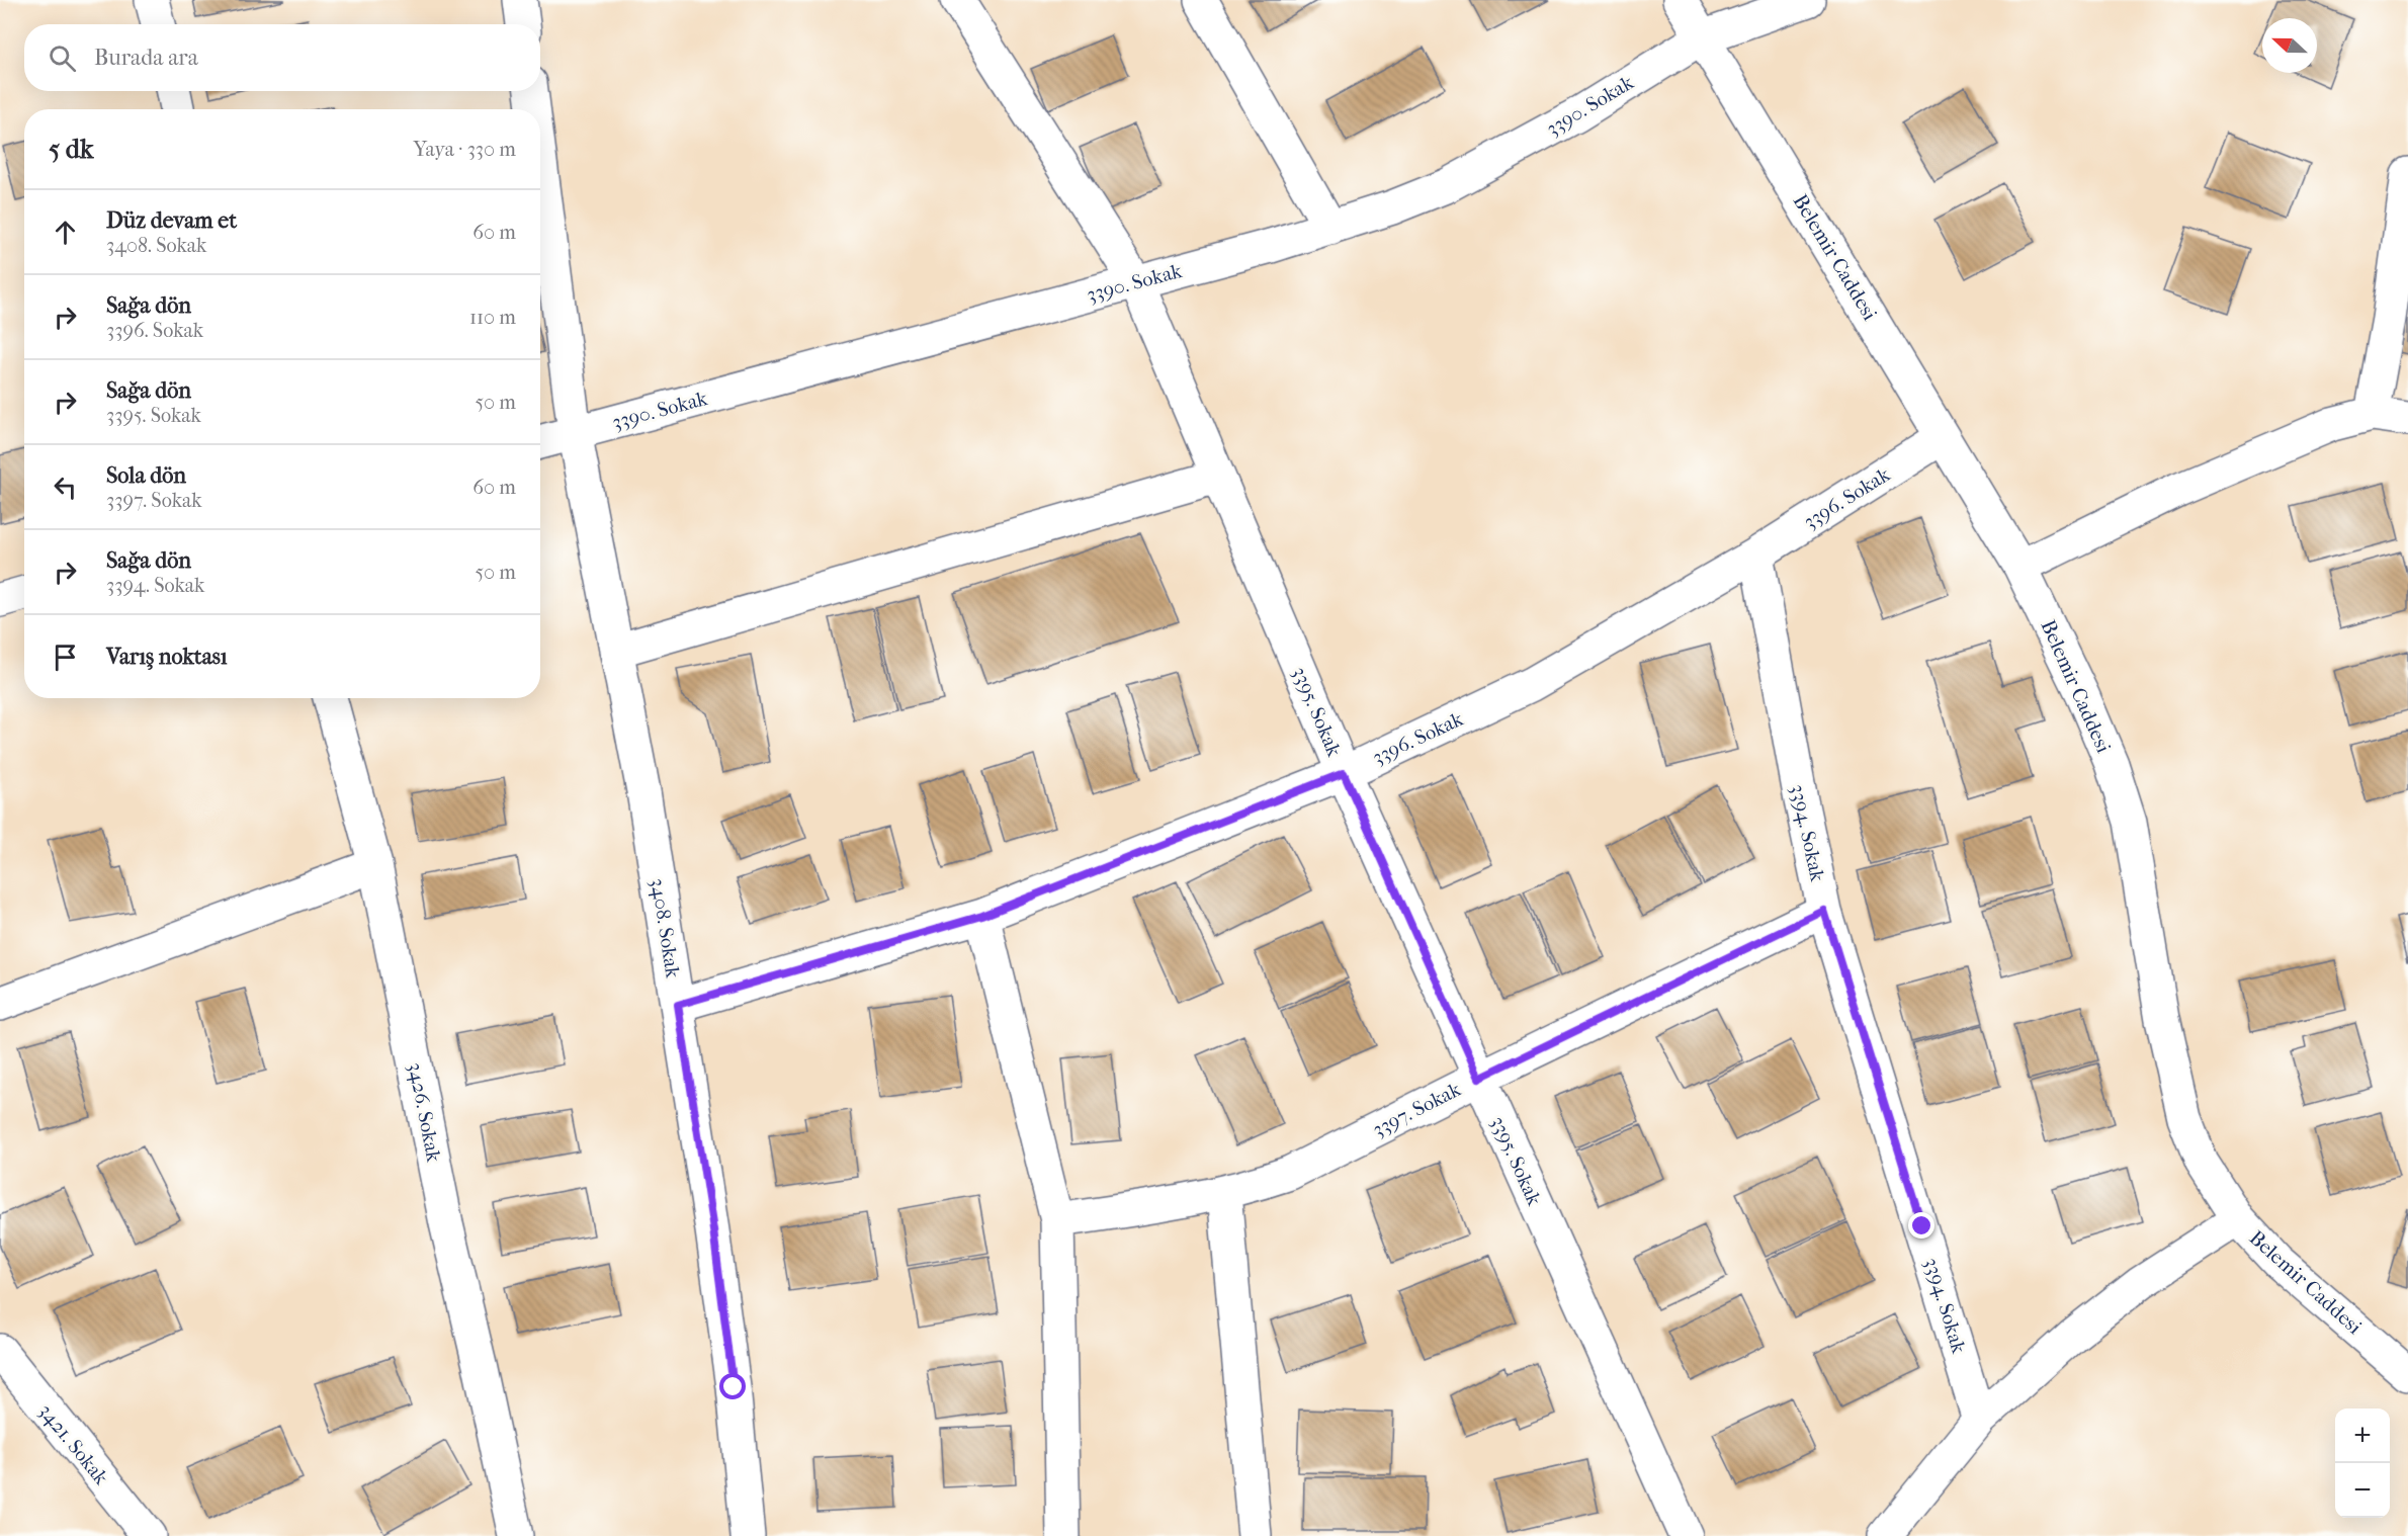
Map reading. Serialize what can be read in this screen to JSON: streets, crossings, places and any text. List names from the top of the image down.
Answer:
{
  "streets": {
    "street": [
      "3390. Sokak",
      "Belemir Caddesi",
      "3396. Sokak",
      "3395. Sokak",
      "3394. Sokak",
      "3408. Sokak",
      "3397. Sokak",
      "3426. Sokak",
      "3421. Sokak"
    ]
  },
  "crossings": [
    ["3390. Sokak", "Belemir Caddesi"],
    ["3390. Sokak", "3395. Sokak"],
    ["3390. Sokak", "3408. Sokak"],
    ["Belemir Caddesi", "3396. Sokak"],
    ["3396. Sokak", "3395. Sokak"],
    ["3396. Sokak", "3394. Sokak"],
    ["3396. Sokak", "3408. Sokak"],
    ["3395. Sokak", "3397. Sokak"],
    ["3394. Sokak", "3397. Sokak"]
  ],
  "north": "left",
  "page": {
    "search": "Burada ara",
    "heading": ["5 dk", "Yaya · 330 m"],
    "list": [
      ["Düz devam et", "3408. Sokak", "60 m"],
      ["Sağa dön", "3396. Sokak", "110 m"],
      ["Sağa dön", "3395. Sokak", "50 m"],
      ["Sola dön", "3397. Sokak", "60 m"],
      ["Sağa dön", "3394. Sokak", "50 m"],
      "Varış noktası"
    ],
    "map_buttons": ["+", "−"]
  }
}
